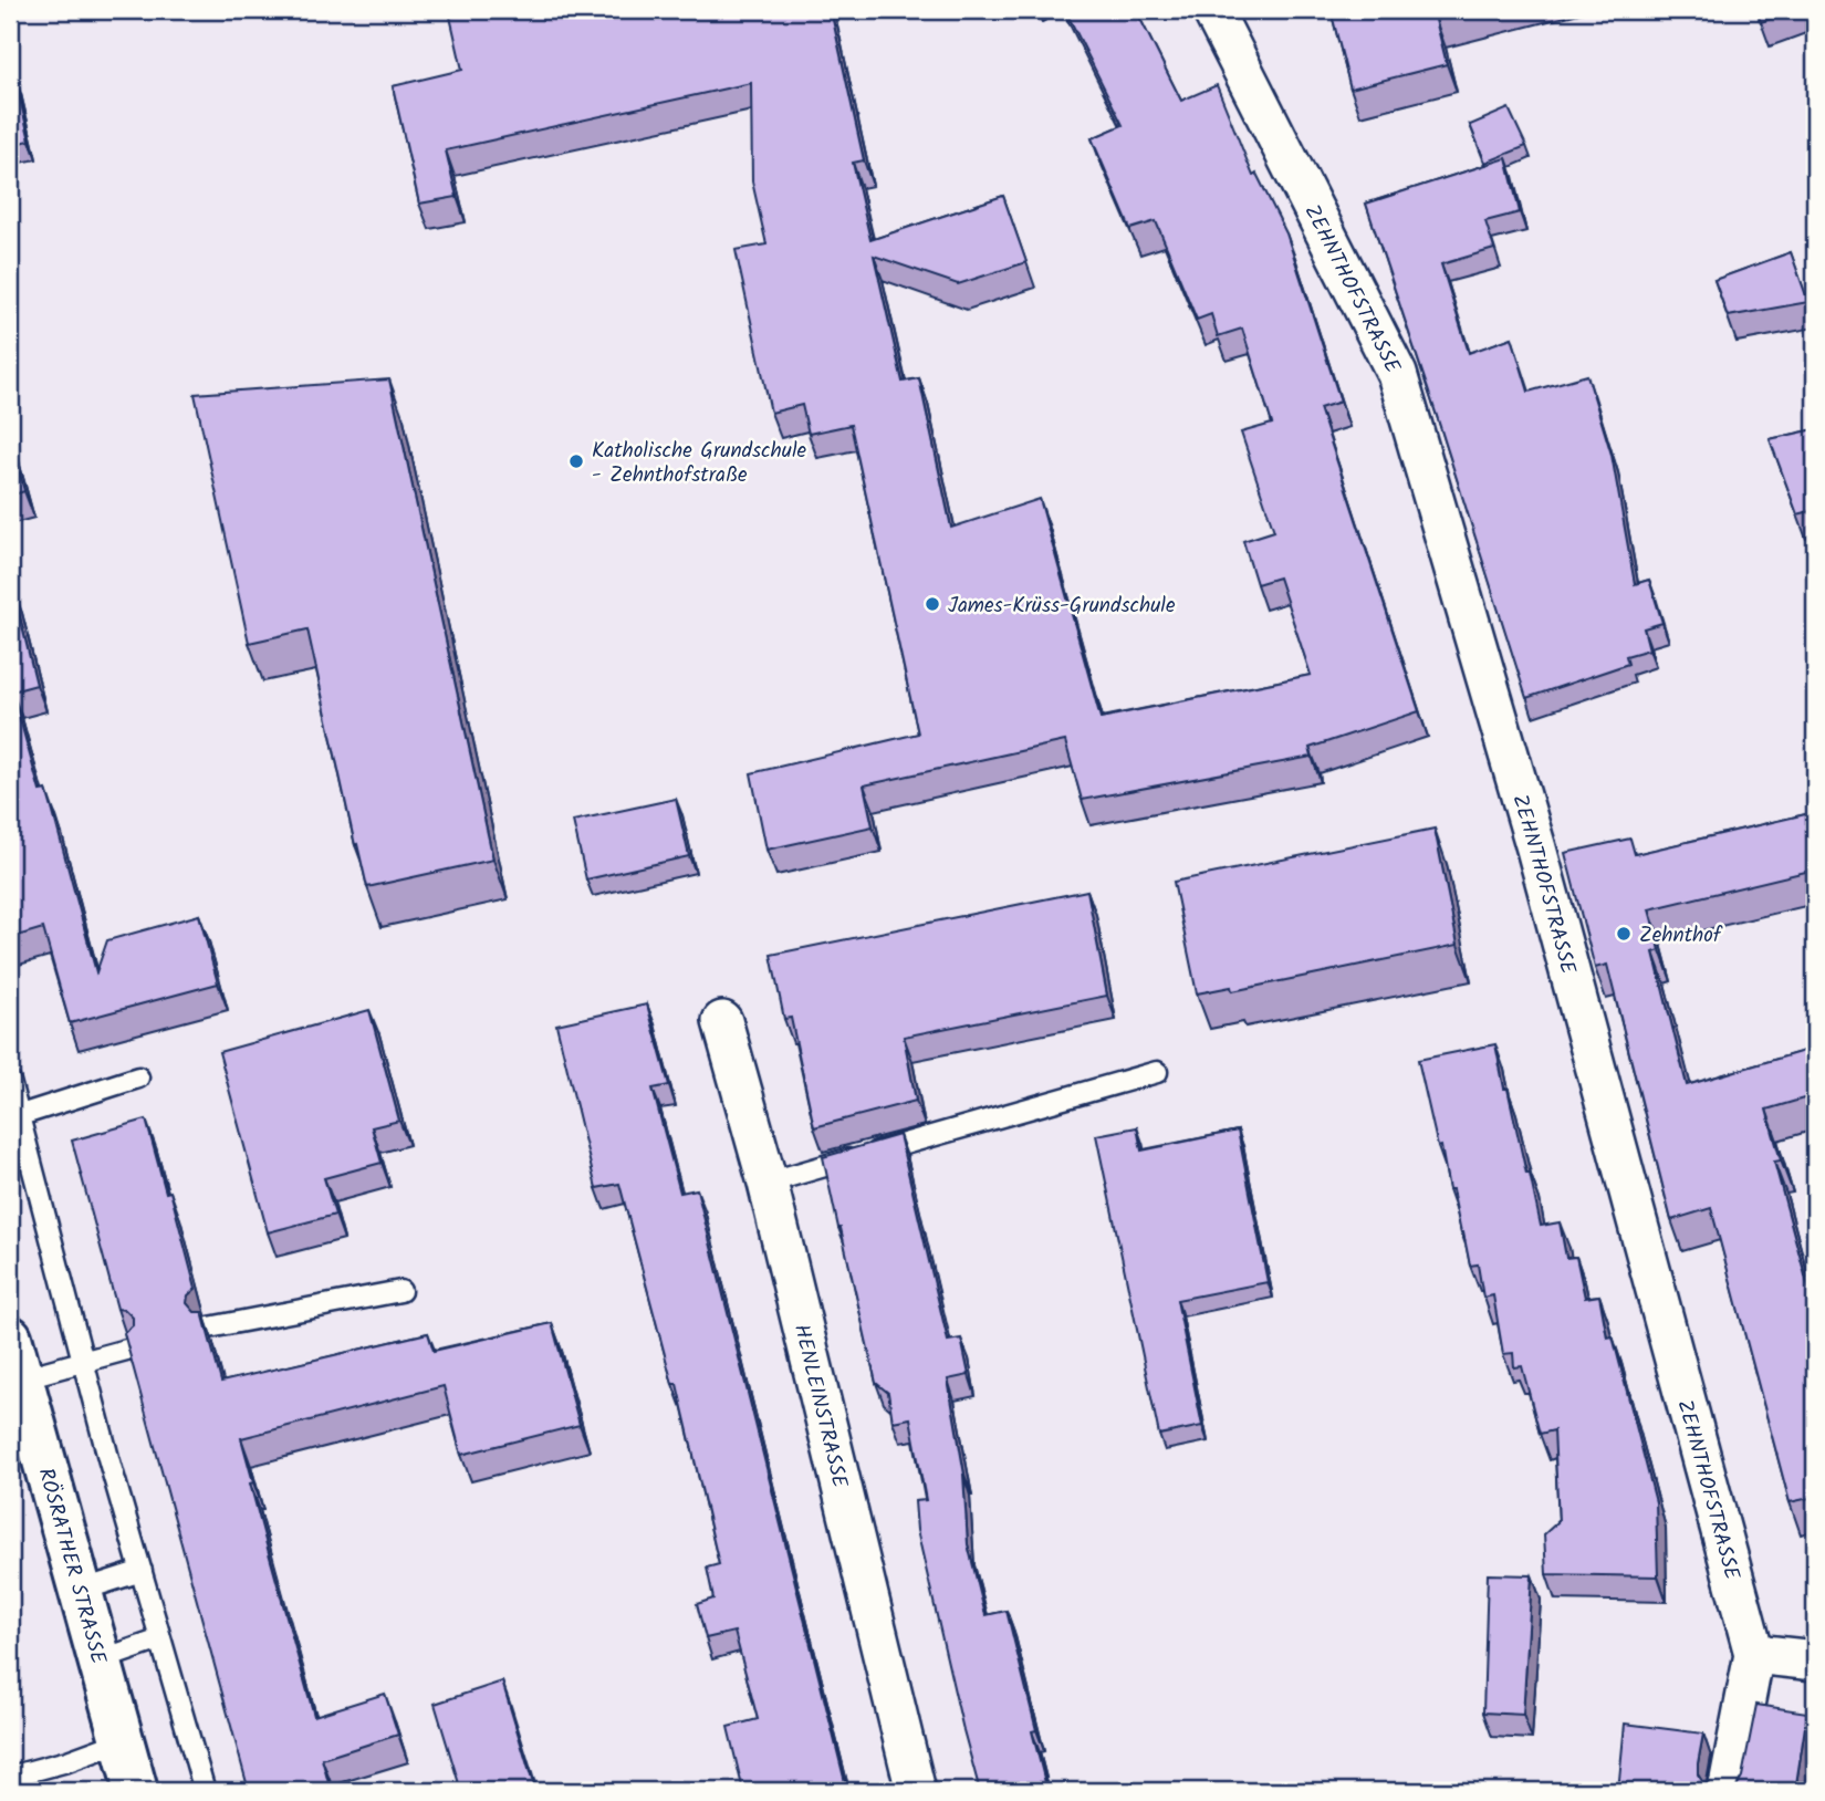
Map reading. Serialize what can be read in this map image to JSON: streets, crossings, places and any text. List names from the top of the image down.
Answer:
{
  "streets": {
    "main road": ["RÖSRATHER STRASSE"],
    "street": ["ZEHNTHOFSTRASSE", "HENLEINSTRASSE"]
  },
  "places": ["Katholische Grundschule - Zehnthofstraße", "James-Krüss-Grundschule", "Zehnthof"]
}
